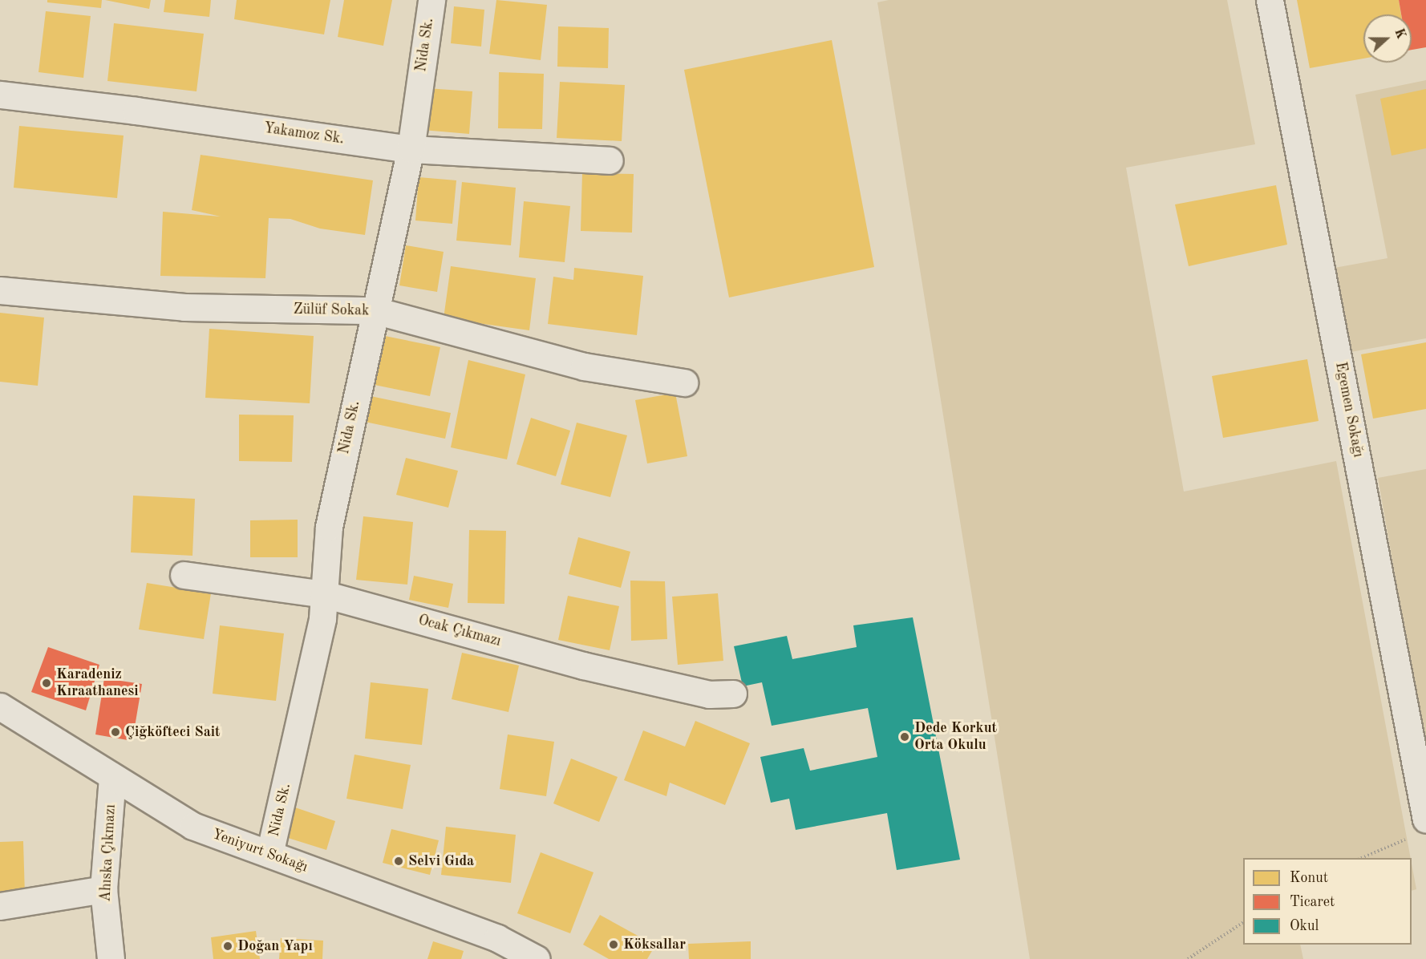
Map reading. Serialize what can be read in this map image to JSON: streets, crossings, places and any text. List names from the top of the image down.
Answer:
{
  "streets": {
    "street": [
      "Nida Sk.",
      "Yakamoz Sk.",
      "Zülüf Sokak",
      "Egemen Sokağı",
      "Ocak Çıkmazı",
      "Yeniyurt Sokağı",
      "Ahıska Çıkmazı"
    ]
  },
  "crossings": [
    ["Nida Sk.", "Yakamoz Sk."],
    ["Nida Sk.", "Zülüf Sokak"],
    ["Nida Sk.", "Ocak Çıkmazı"],
    ["Nida Sk.", "Yeniyurt Sokağı"],
    ["Yeniyurt Sokağı", "Ahıska Çıkmazı"]
  ],
  "places": [
    "Karadeniz Kıraathanesi",
    "Çiğköfteci Sait",
    "Dede Korkut Orta Okulu",
    "Selvi Gıda",
    "Köksallar",
    "Doğan Yapı"
  ],
  "legend": ["Konut", "Ticaret", "Okul"],
  "north": "right"
}
